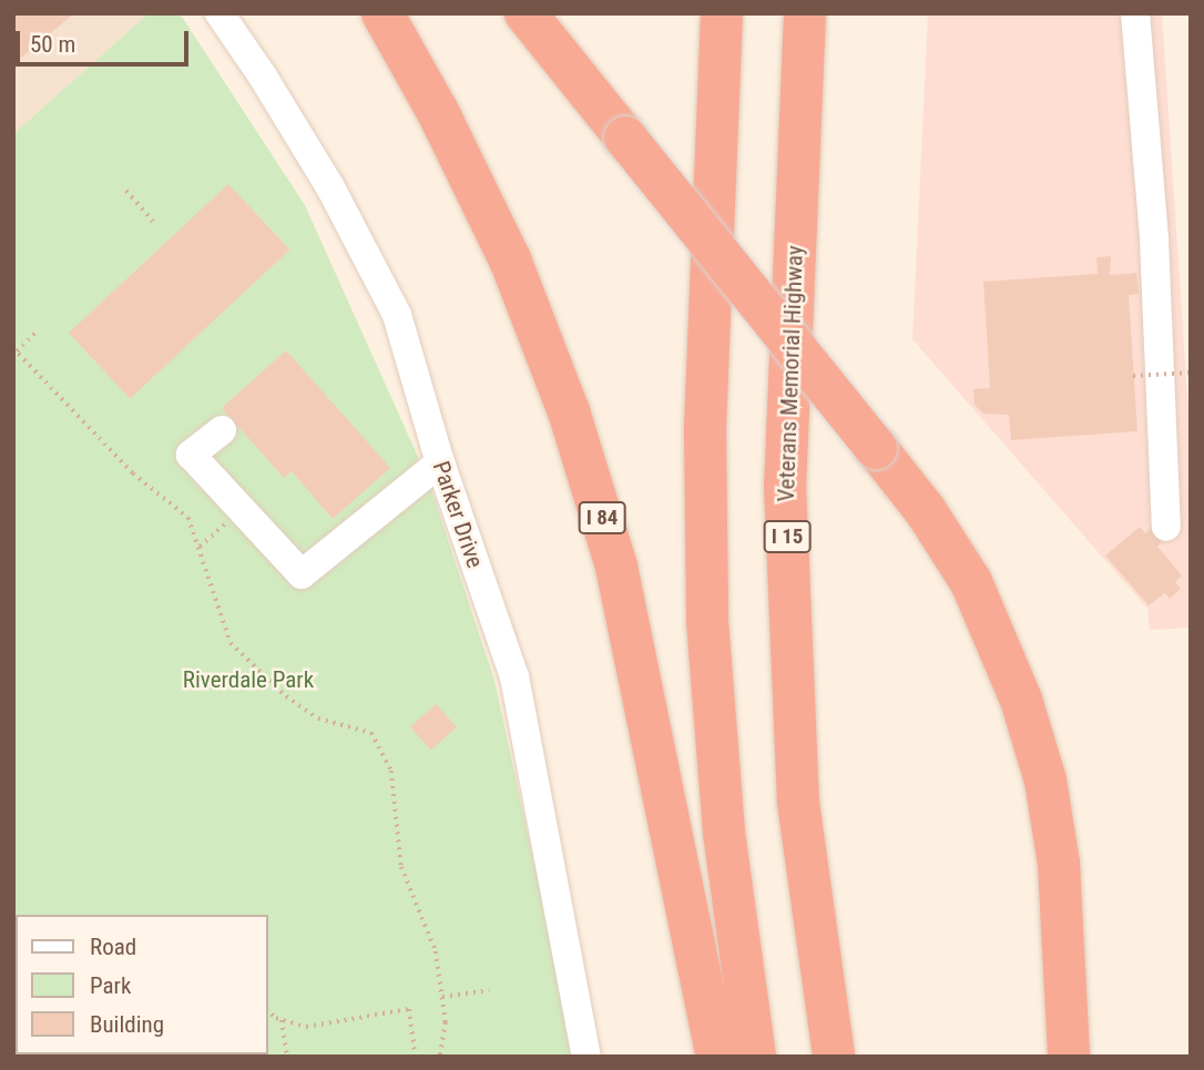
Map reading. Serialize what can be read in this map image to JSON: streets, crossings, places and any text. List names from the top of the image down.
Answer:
{
  "streets": {
    "highway": ["Veterans Memorial Highway", "I 84", "I 15"],
    "street": ["Parker Drive"]
  },
  "parks": ["Riverdale Park"],
  "legend": ["Road", "Park", "Building"],
  "scale_bar": "50 m"
}
